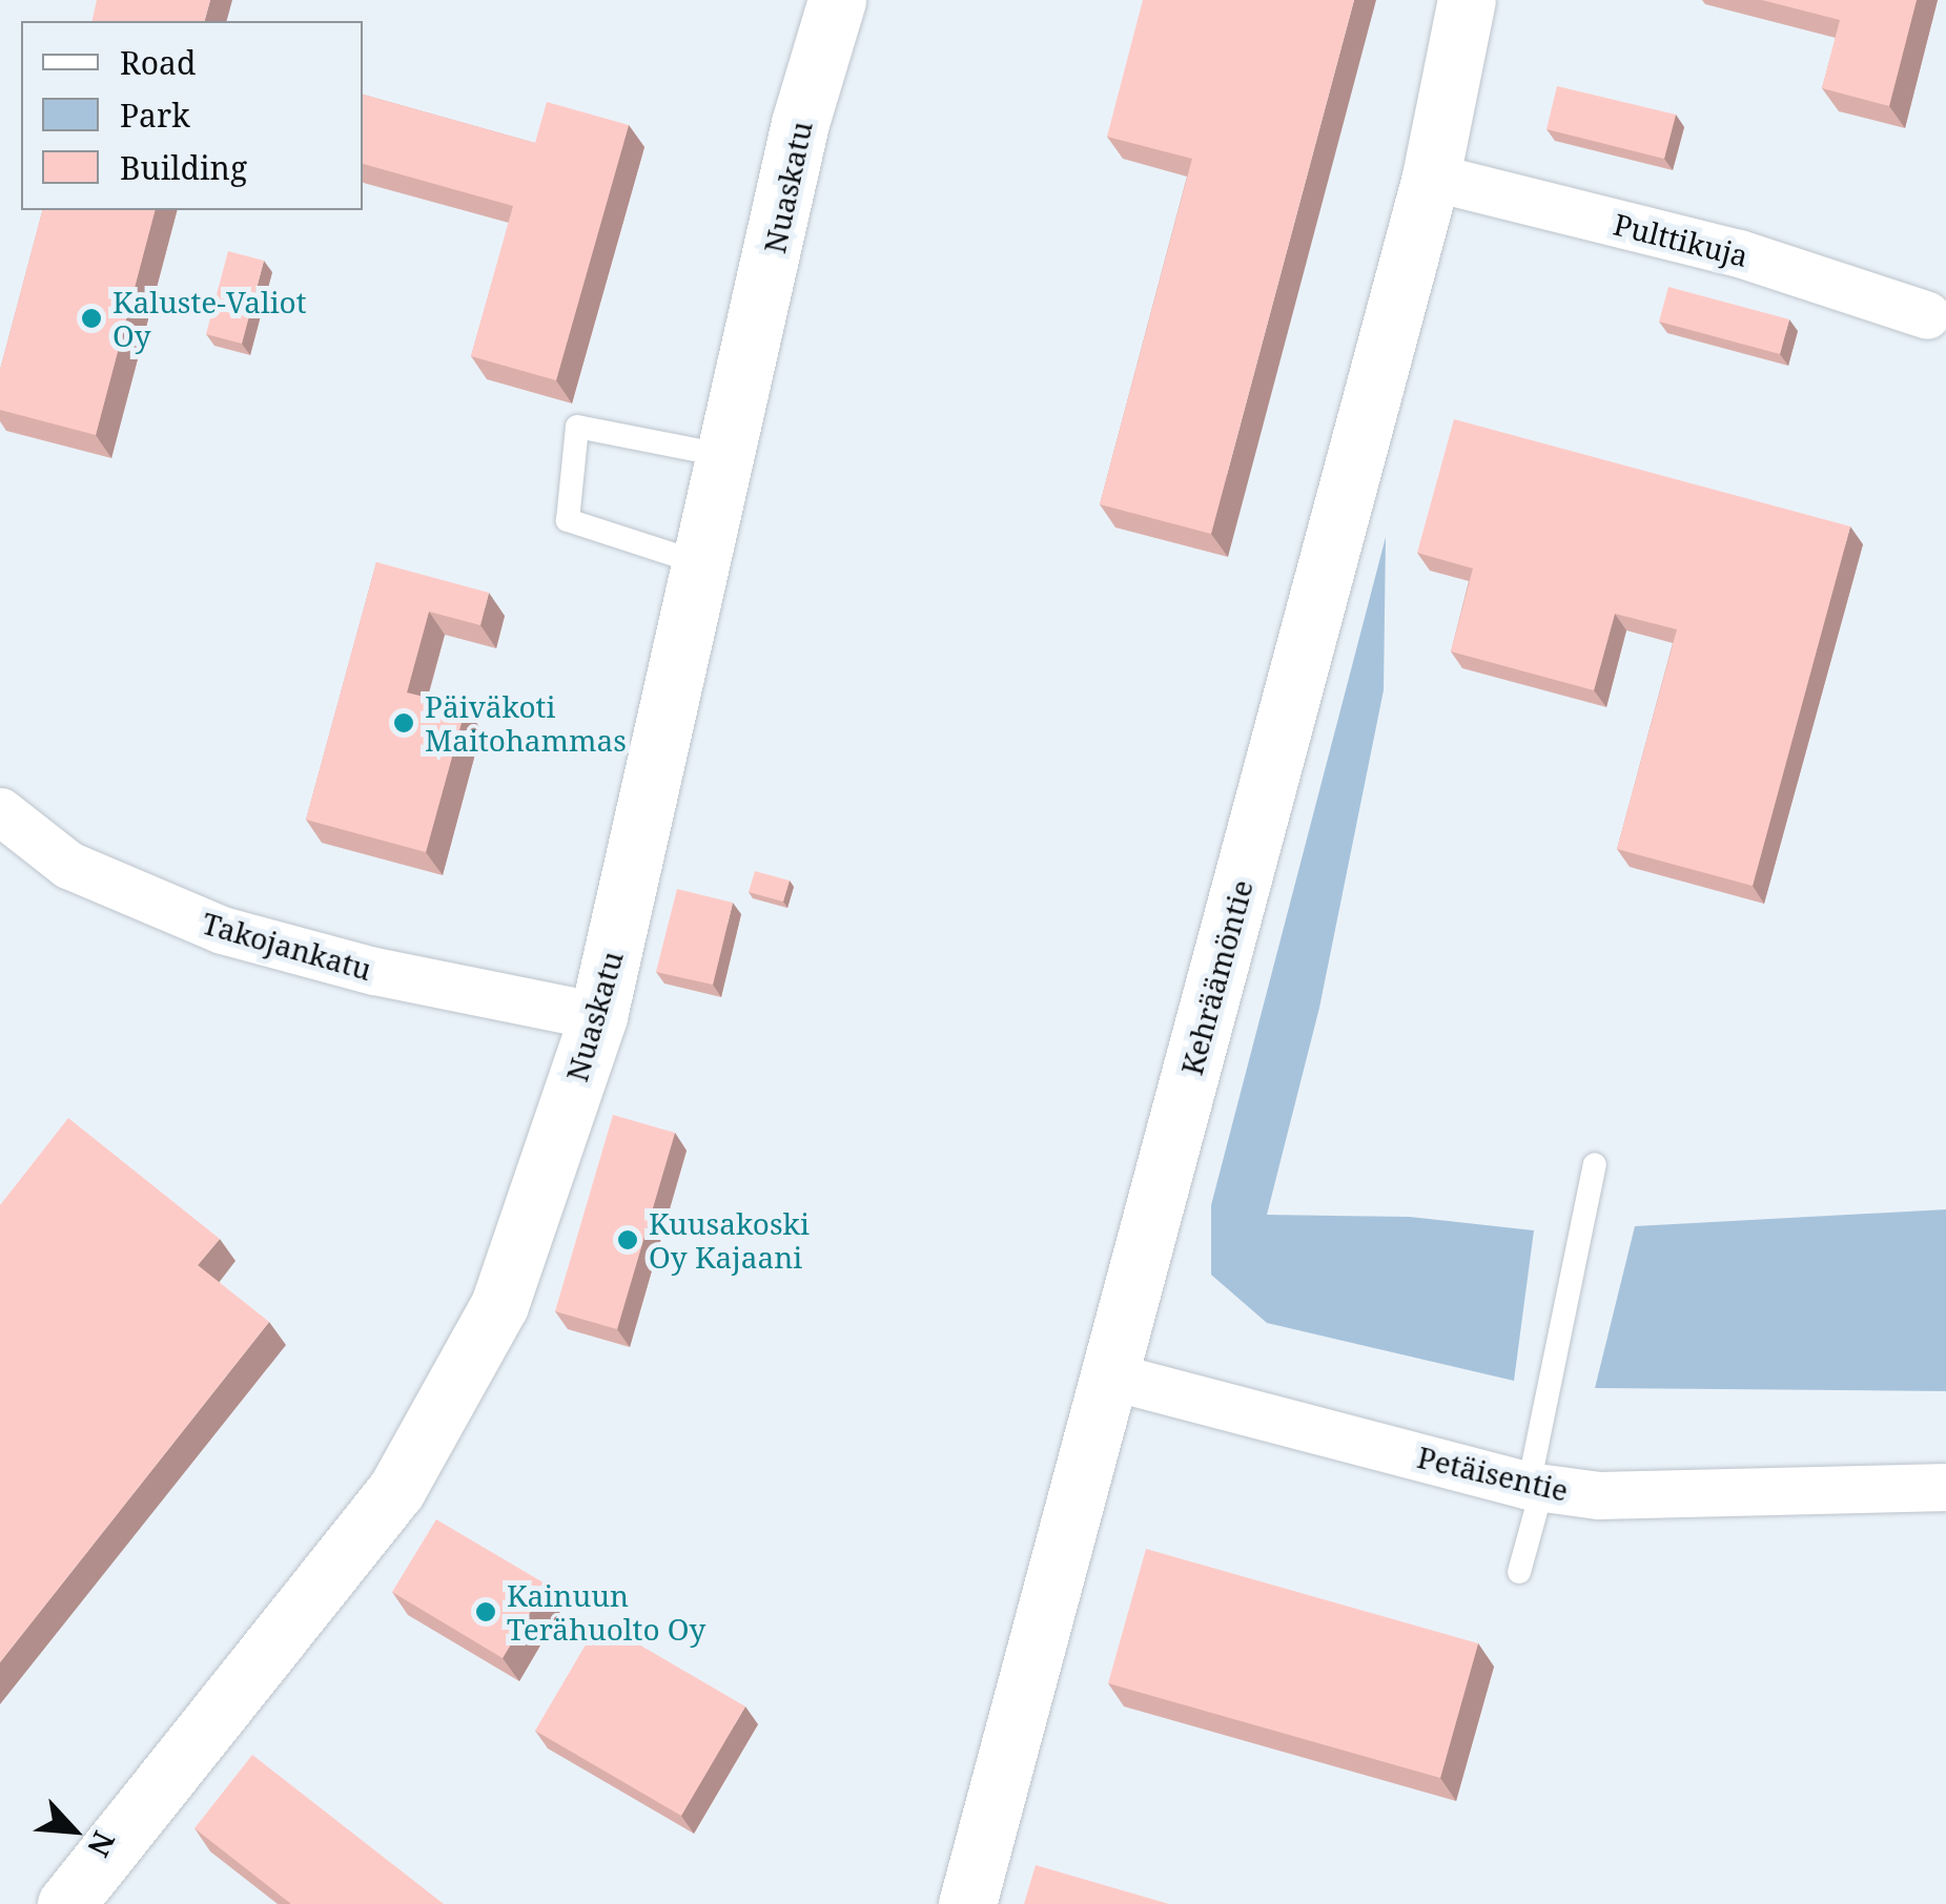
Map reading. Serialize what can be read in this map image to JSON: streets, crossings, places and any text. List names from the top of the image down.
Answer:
{
  "streets": {
    "street": [
      "Nuaskatu",
      "Pulttikuja",
      "Takojankatu",
      "Kehräämöntie",
      "Petäisentie"
    ]
  },
  "crossings": [
    ["Nuaskatu", "Takojankatu"],
    ["Pulttikuja", "Kehräämöntie"],
    ["Kehräämöntie", "Petäisentie"]
  ],
  "places": [
    "Kaluste-Valiot Oy",
    "Päiväkoti Maitohammas",
    "Kuusakoski Oy Kajaani",
    "Kainuun Terähuolto Oy"
  ],
  "legend": ["Road", "Park", "Building"],
  "north": "bottom right"
}
